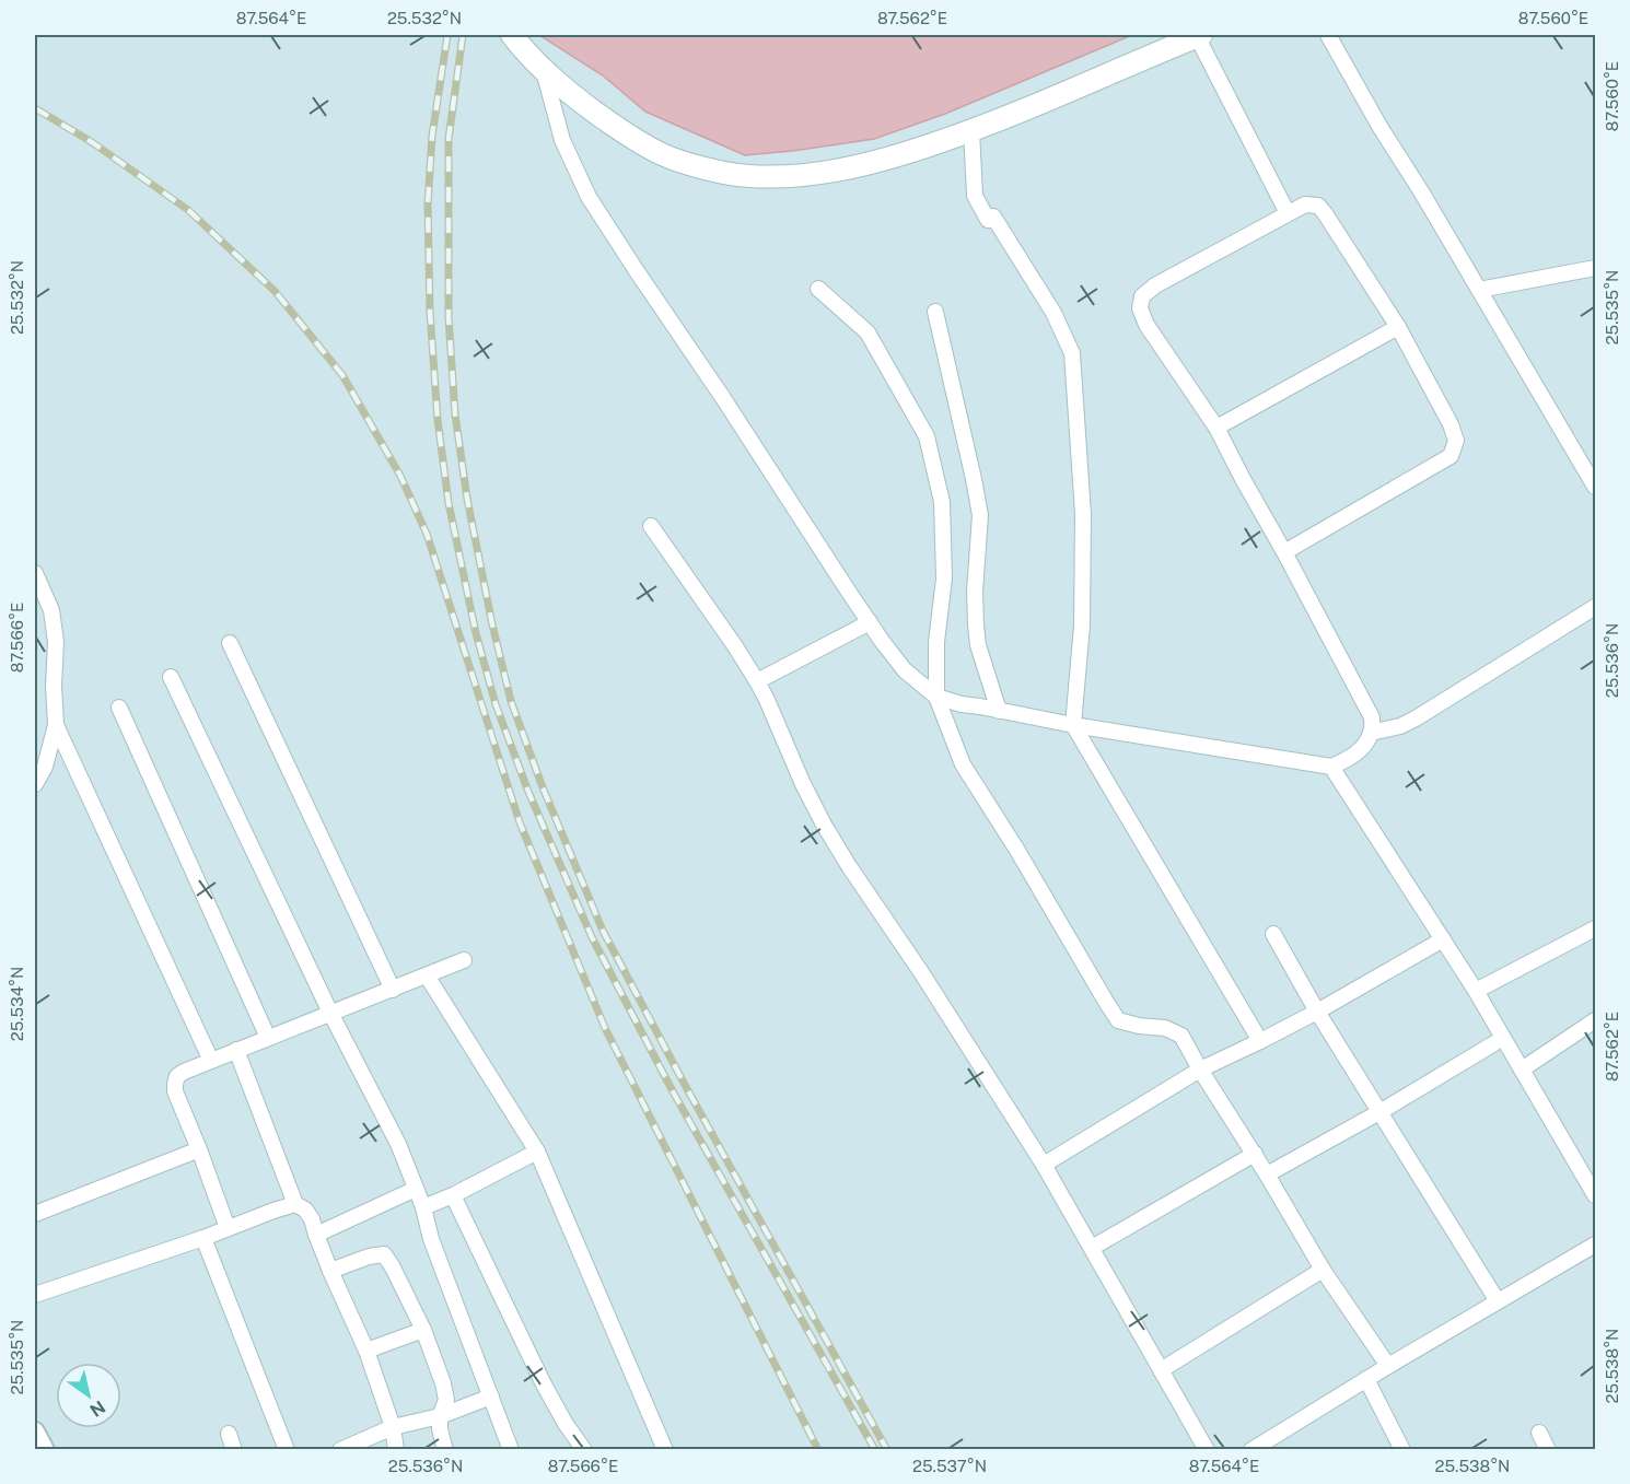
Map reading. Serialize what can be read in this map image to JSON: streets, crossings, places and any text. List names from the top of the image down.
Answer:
{
  "north": "bottom right",
  "coordinates": [
    "87.564°E",
    "25.532°N",
    "87.562°E",
    "87.560°E",
    "25.535°N",
    "87.566°E",
    "25.536°N",
    "25.534°N",
    "25.538°N",
    "25.537°N"
  ]
}
